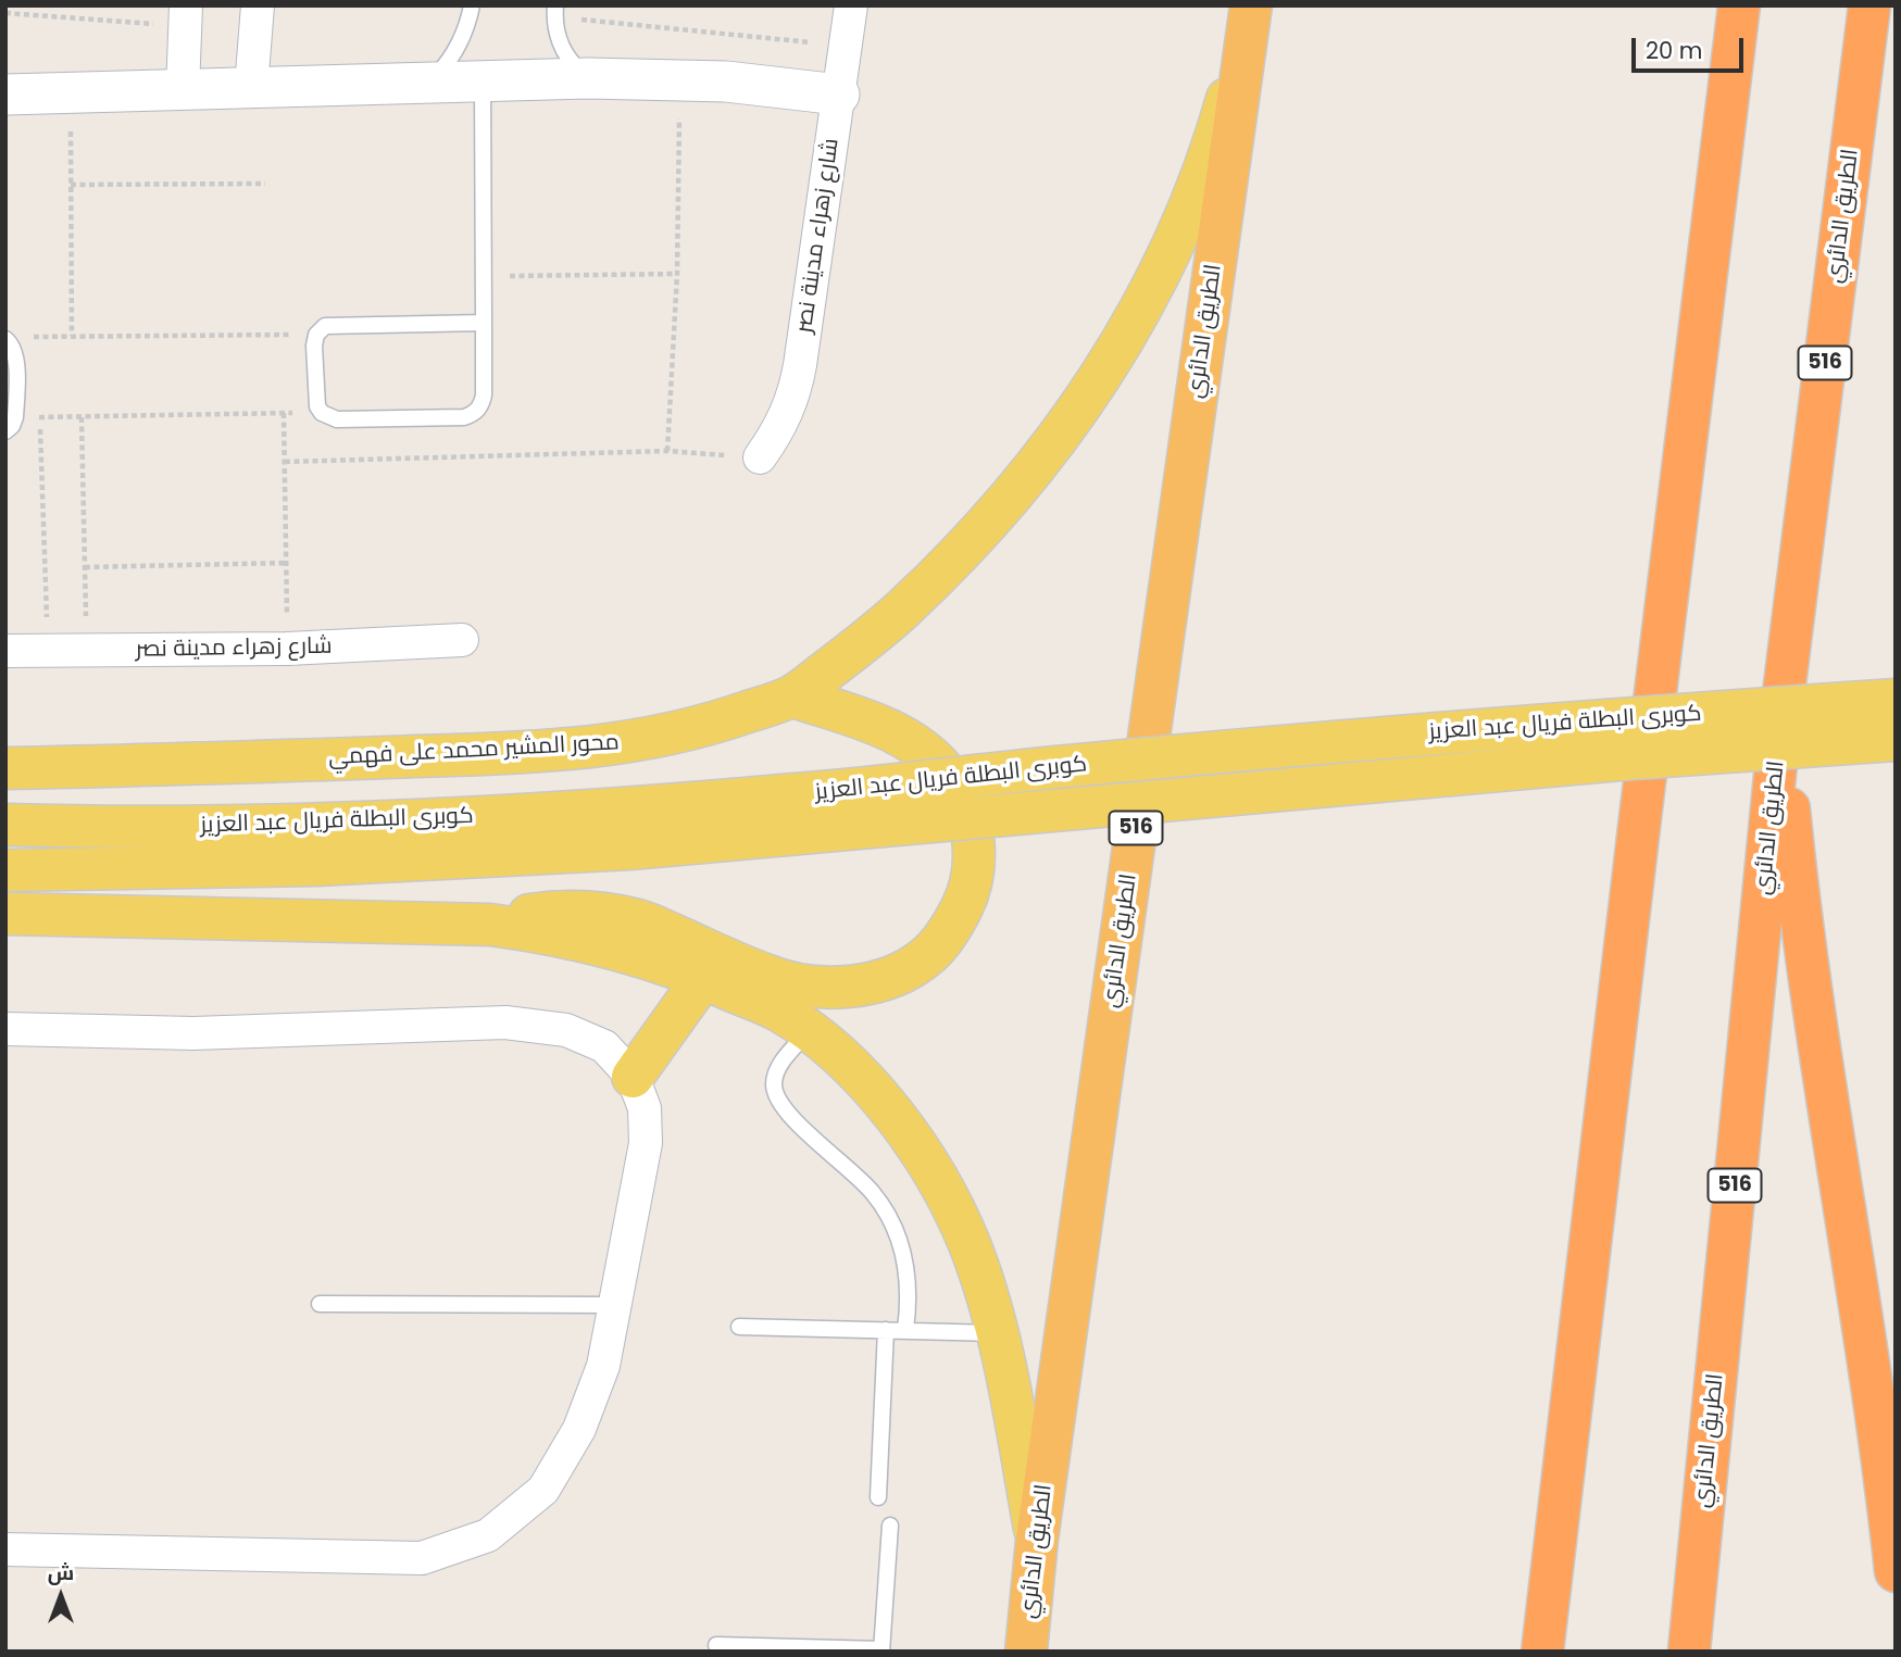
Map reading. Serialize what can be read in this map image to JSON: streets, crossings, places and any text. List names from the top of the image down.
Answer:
{
  "streets": {
    "highway": ["الطريق الدائري", "516"],
    "main road": ["كوبرى البطلة فريال عبد العزيز", "محور المشير محمد على فهمي"],
    "street": ["شارع زهراء مدينة نصر"]
  },
  "crossings": [
    ["الطريق الدائري", "516"],
    ["الطريق الدائري", "محور المشير محمد على فهمي"]
  ],
  "scale_bar": "20 m",
  "north": "top"
}
